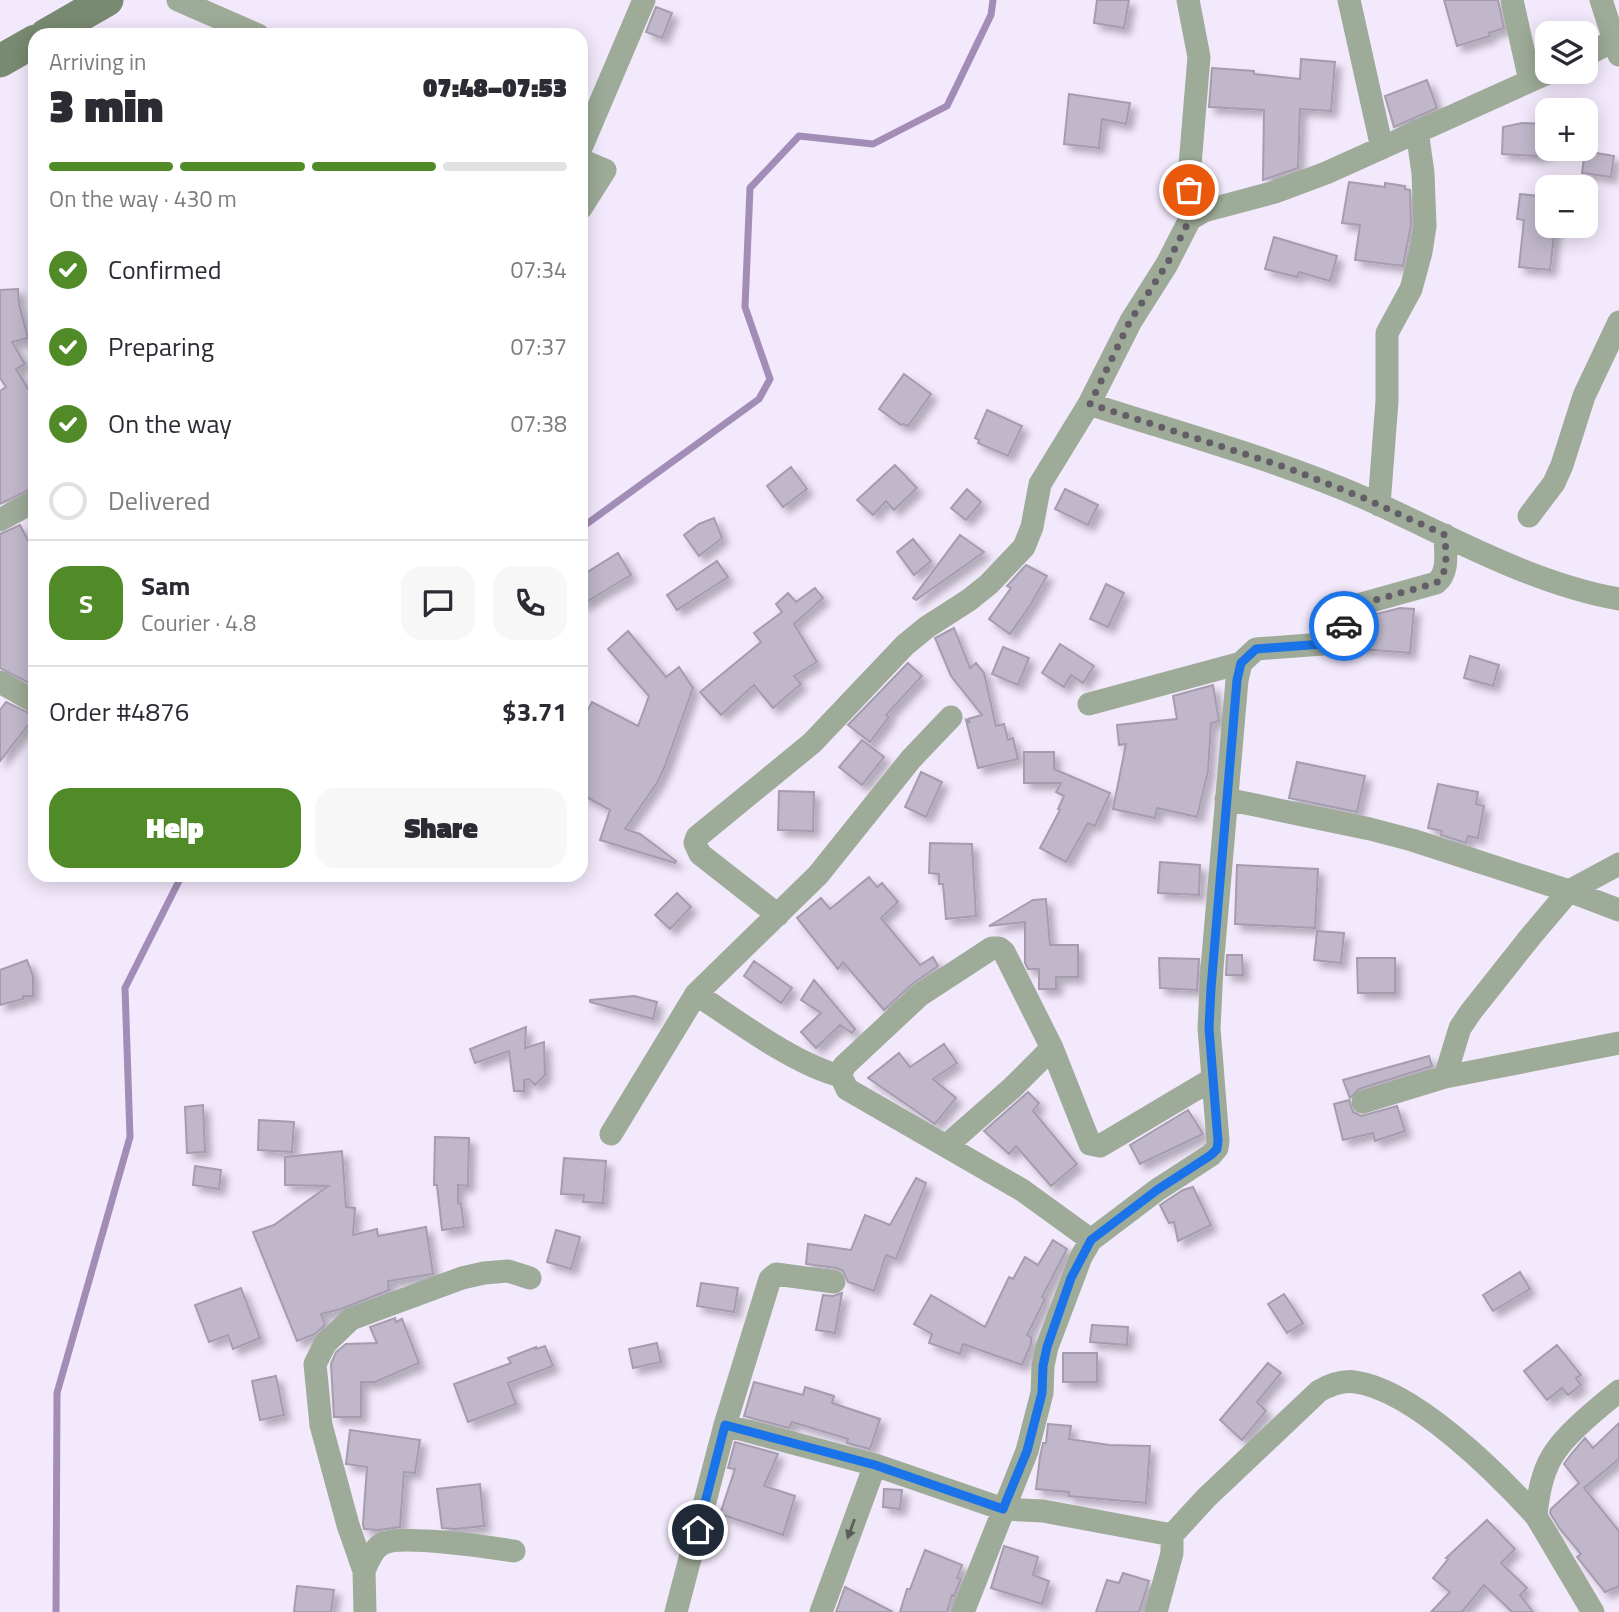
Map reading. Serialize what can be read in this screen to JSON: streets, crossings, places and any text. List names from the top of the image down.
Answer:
{
  "page": {
    "map_buttons": ["+", "−"],
    "heading": ["3 min", "Arriving in", "07:48–07:53"],
    "panel": [
      "Sam",
      "Courier · 4.8",
      "Order #4876",
      "$3.71"
    ],
    "bar": "On the way · 430 m",
    "list": [
      ["Confirmed", "07:34"],
      ["Preparing", "07:37"],
      ["On the way", "07:38"],
      "Delivered"
    ],
    "round": "S",
    "buttons": ["Help", "Share"]
  }
}
